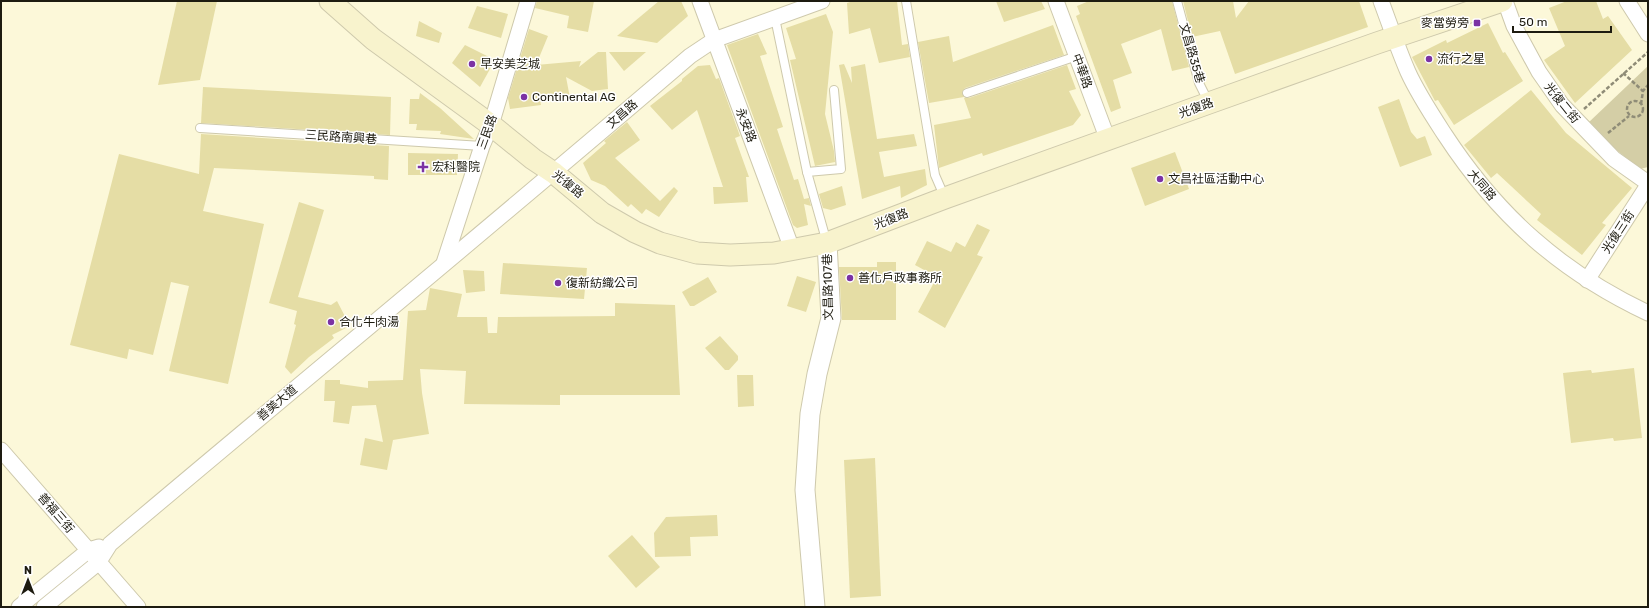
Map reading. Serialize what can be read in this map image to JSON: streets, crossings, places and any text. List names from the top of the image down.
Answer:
{
  "streets": {
    "main road": ["光復路"],
    "street": [
      "中華路",
      "光復二街",
      "文昌路",
      "永安路",
      "三民路",
      "大同路",
      "光復三街",
      "文昌路107巷",
      "善美大道",
      "善福三街"
    ],
    "lane": ["文昌路35巷", "三民路南興巷"]
  },
  "crossings": [
    ["文昌路35巷", "光復路"],
    ["中華路", "光復路"],
    ["光復二街", "光復路"],
    ["光復二街", "光復三街"],
    ["光復路", "文昌路"],
    ["光復路", "永安路"],
    ["光復路", "三民路"],
    ["光復路", "大同路"],
    ["光復路", "文昌路107巷"],
    ["文昌路", "永安路"],
    ["文昌路", "三民路"],
    ["文昌路", "文昌路107巷"],
    ["文昌路", "善美大道"],
    ["三民路", "三民路南興巷"],
    ["三民路", "善美大道"],
    ["大同路", "光復三街"],
    ["善美大道", "善福三街"]
  ],
  "places": {
    "transit": ["麥當勞旁"],
    "other": [
      "流行之星",
      "早安美芝城",
      "Continental AG",
      "文昌社區活動中心",
      "善化戶政事務所",
      "復新紡織公司",
      "合化牛肉湯"
    ],
    "health": ["宏科醫院"]
  },
  "scale_bar": "50 m",
  "north": "top"
}
